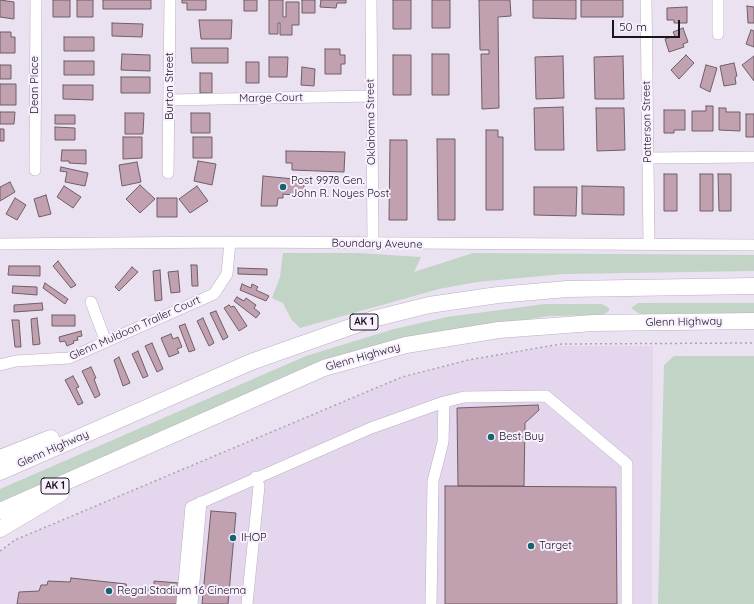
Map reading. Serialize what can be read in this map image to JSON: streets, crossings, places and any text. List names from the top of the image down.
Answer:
{
  "streets": {
    "highway": ["AK 1", "Glenn Highway"],
    "street": [
      "Dean Place",
      "Burton Street",
      "Marge Court",
      "Oklahoma Street",
      "Patterson Street",
      "Boundary Aveune",
      "Glenn Muldoon Trailer Court"
    ]
  },
  "crossings": [
    ["Burton Street", "Marge Court"],
    ["Marge Court", "Oklahoma Street"],
    ["Oklahoma Street", "Boundary Aveune"],
    ["Patterson Street", "Boundary Aveune"],
    ["Boundary Aveune", "Glenn Muldoon Trailer Court"]
  ],
  "places": [
    "Post 9978 Gen. John R. Noyes Post",
    "Best Buy",
    "IHOP",
    "Target",
    "Regal Stadium 16 Cinema"
  ],
  "scale_bar": "50 m"
}
